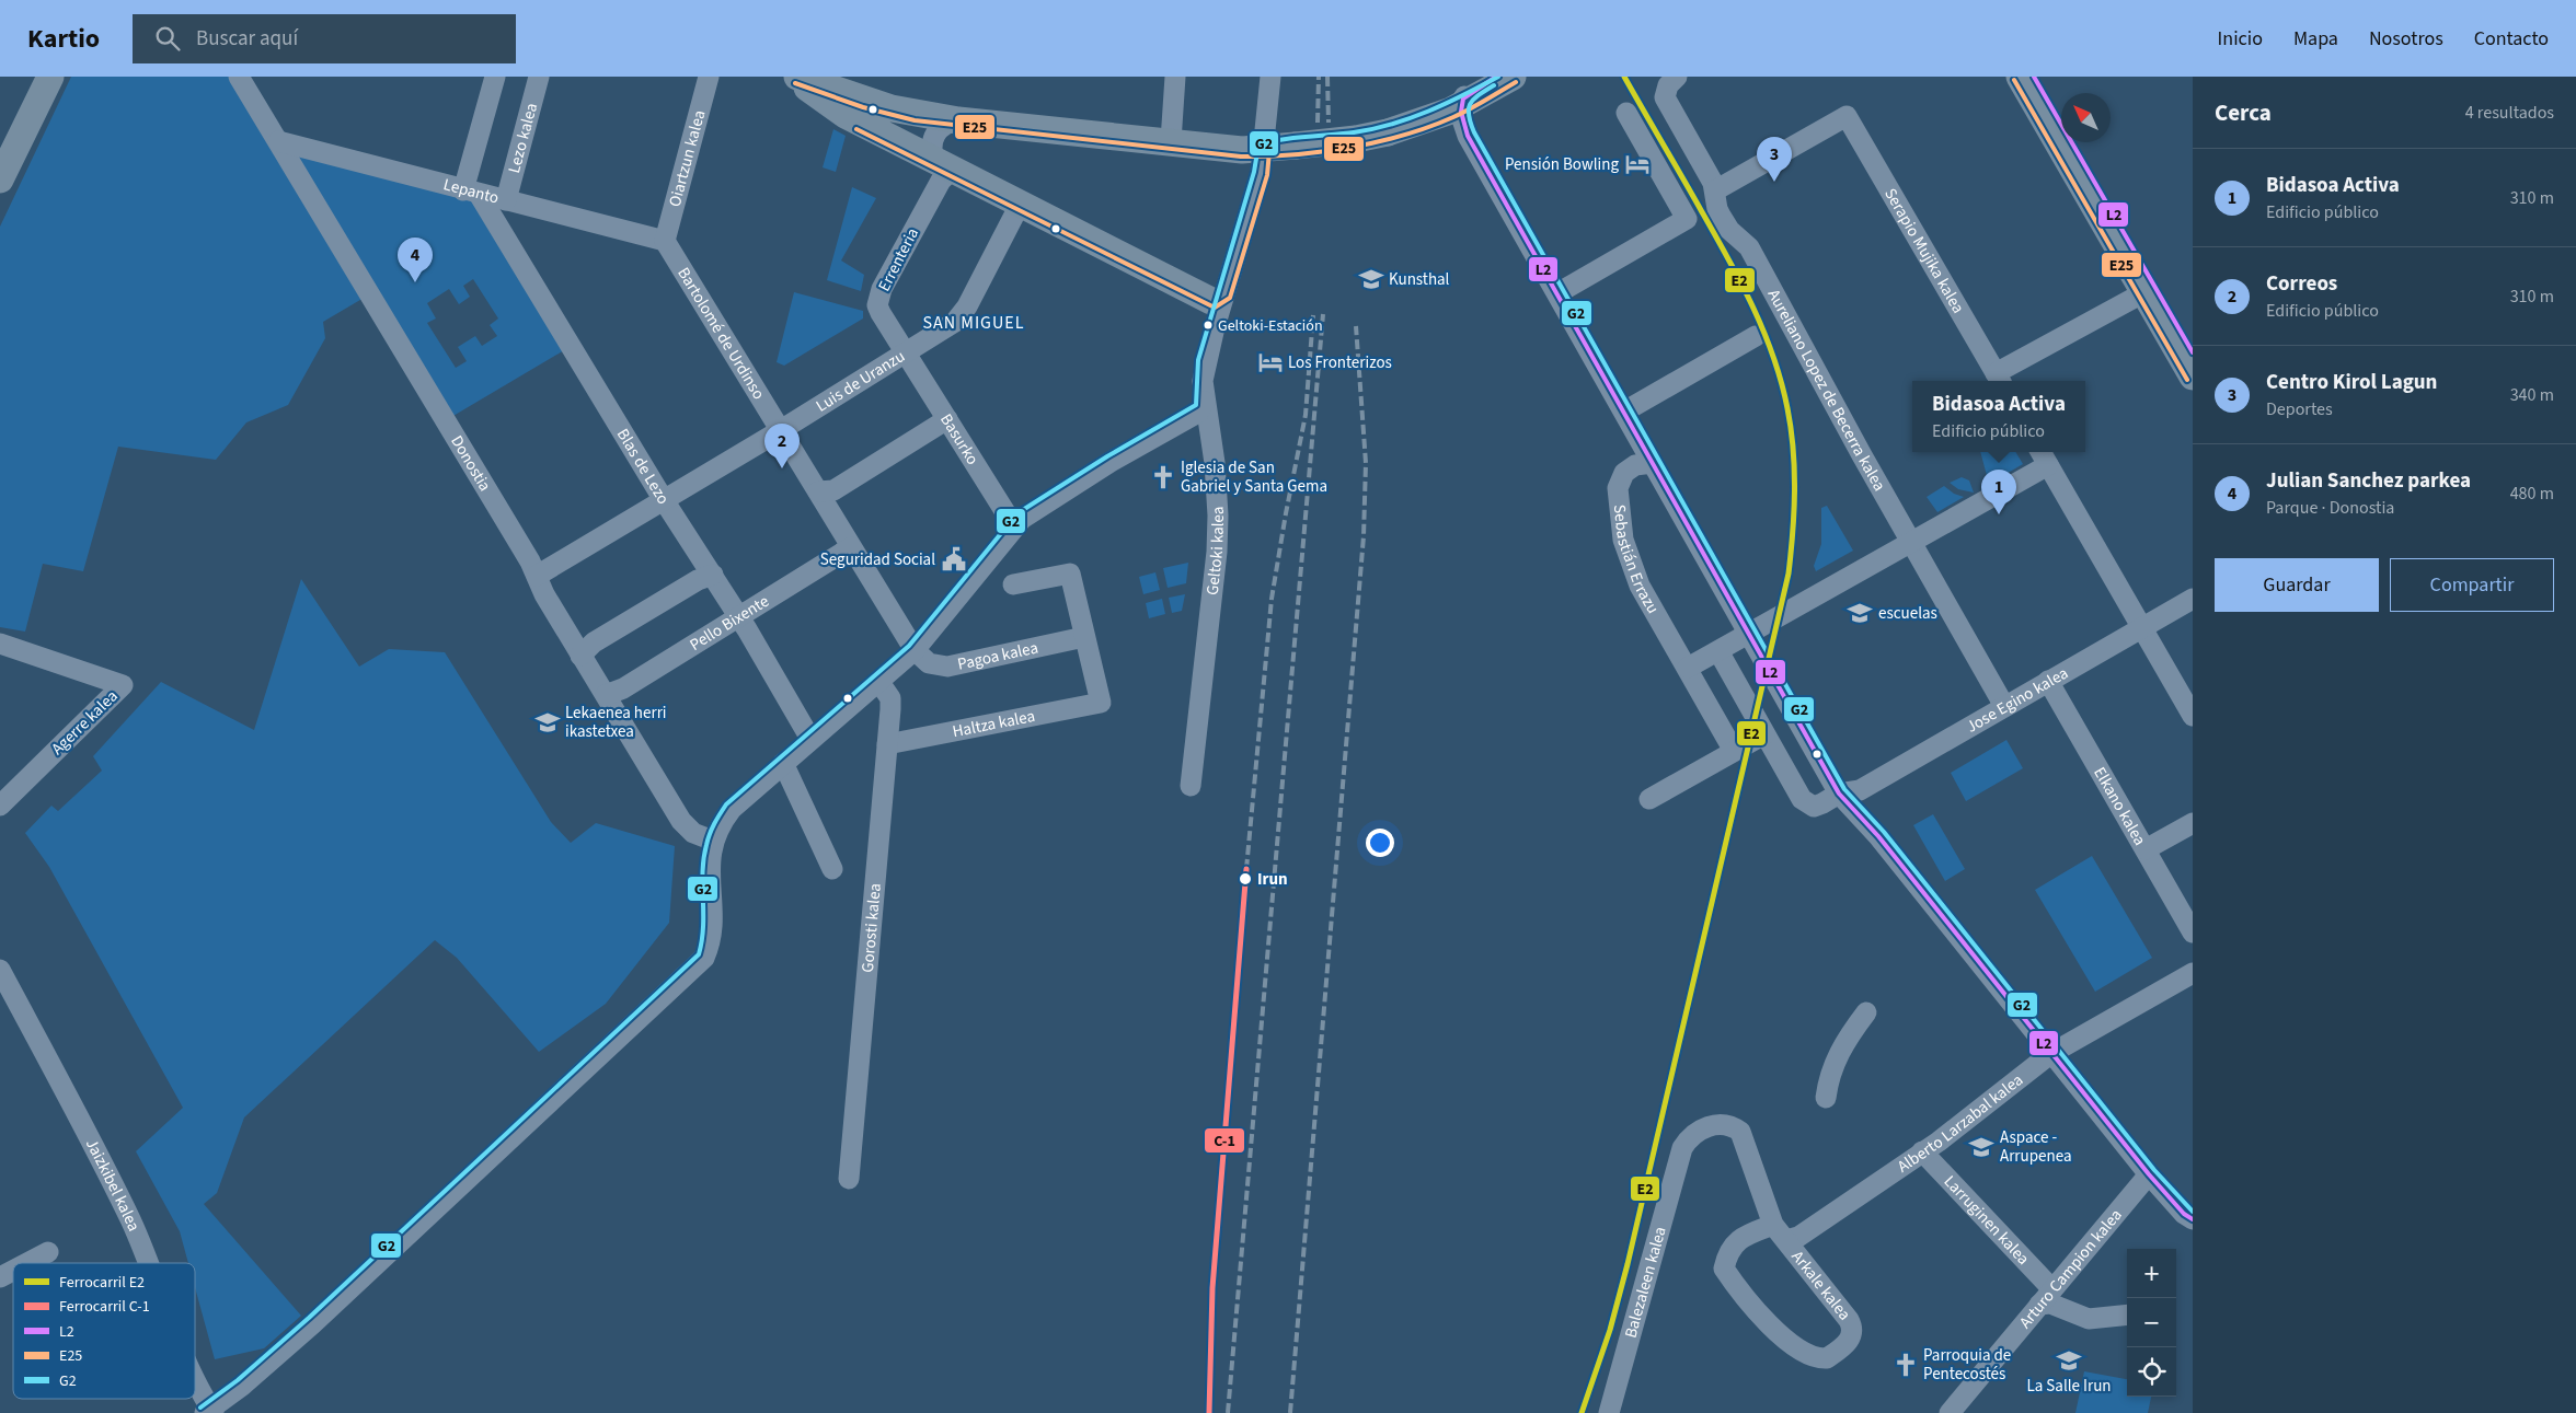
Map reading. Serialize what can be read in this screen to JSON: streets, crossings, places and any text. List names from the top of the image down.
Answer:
{
  "streets": {
    "street": [
      "Lezo kalea",
      "Oiartzun kalea",
      "Lepanto",
      "Serapio Mujika kalea",
      "Errenteria",
      "Bartolomé de Urdinso",
      "Luis de Uranzu",
      "Aureliano Lopez de Becerra kalea",
      "Basurko",
      "Donostia",
      "Blas de Lezo",
      "Geltoki kalea",
      "Sebastián Errazu",
      "Pello Bixente",
      "Pagoa kalea",
      "Jose Egino kalea",
      "Agerre kalea",
      "Haltza kalea",
      "Elkano kalea",
      "Gorosti kalea",
      "Alberto Larzabal kalea",
      "Jaizkibel kalea",
      "Larruginen kalea",
      "Arturo Campion kalea",
      "Balezaleen kalea",
      "Arkale kalea"
    ]
  },
  "crossings": [
    ["Lezo kalea", "Lepanto"],
    ["Oiartzun kalea", "Lepanto"],
    ["Oiartzun kalea", "Bartolomé de Urdinso"],
    ["Lepanto", "Bartolomé de Urdinso"],
    ["Lepanto", "Donostia"],
    ["Lepanto", "Blas de Lezo"],
    ["Serapio Mujika kalea", "Aureliano Lopez de Becerra kalea"],
    ["Errenteria", "Luis de Uranzu"],
    ["Errenteria", "Basurko"],
    ["Bartolomé de Urdinso", "Luis de Uranzu"],
    ["Bartolomé de Urdinso", "Pello Bixente"],
    ["Bartolomé de Urdinso", "Pagoa kalea"],
    ["Luis de Uranzu", "Basurko"],
    ["Luis de Uranzu", "Donostia"],
    ["Luis de Uranzu", "Blas de Lezo"],
    ["Aureliano Lopez de Becerra kalea", "Jose Egino kalea"],
    ["Donostia", "Pello Bixente"],
    ["Blas de Lezo", "Pello Bixente"],
    ["Pagoa kalea", "Haltza kalea"],
    ["Jose Egino kalea", "Elkano kalea"],
    ["Haltza kalea", "Gorosti kalea"],
    ["Alberto Larzabal kalea", "Larruginen kalea"],
    ["Alberto Larzabal kalea", "Arkale kalea"],
    ["Larruginen kalea", "Arturo Campion kalea"],
    ["Balezaleen kalea", "Arkale kalea"]
  ],
  "districts": ["SAN MIGUEL"],
  "places": {
    "hotel": ["Pensión Bowling", "Los Fronterizos"],
    "school or university": [
      "Kunsthal",
      "escuelas",
      "Lekaenea herri ikastetxea",
      "Aspace - Arrupenea",
      "La Salle Irun"
    ],
    "other": ["Geltoki-Estación", "Irun"],
    "church": ["Iglesia de San Gabriel y Santa Gema", "Parroquia de Pentecostés"],
    "public building": ["Seguridad Social"]
  },
  "lines": [
    "rail line E2",
    "transit line L2",
    "transit line G2",
    "transit line E25",
    "rail line C-1"
  ],
  "legend": [
    "Ferrocarril E2",
    "Ferrocarril C-1",
    "L2",
    "E25",
    "G2"
  ],
  "north": "top left",
  "page": {
    "header": "Kartio",
    "search": "Buscar aquí",
    "nav": [
      "Inicio",
      "Mapa",
      "Nosotros",
      "Contacto"
    ],
    "heading": ["Cerca", "4 resultados"],
    "pins": [
      "3",
      "4",
      "2",
      "1"
    ],
    "list": [
      {
        "mark": "1",
        "name": "Bidasoa Activa",
        "note": "Edificio público",
        "value": "310 m"
      },
      {
        "mark": "2",
        "name": "Correos",
        "note": "Edificio público",
        "value": "310 m"
      },
      {
        "mark": "3",
        "name": "Centro Kirol Lagun",
        "note": "Deportes",
        "value": "340 m"
      },
      {
        "mark": "4",
        "name": "Julian Sanchez parkea",
        "note": "Parque · Donostia",
        "value": "480 m"
      }
    ],
    "popup": ["Bidasoa Activa", "Edificio público"],
    "buttons": ["Guardar", "Compartir"],
    "map_buttons": ["+", "−"]
  }
}
